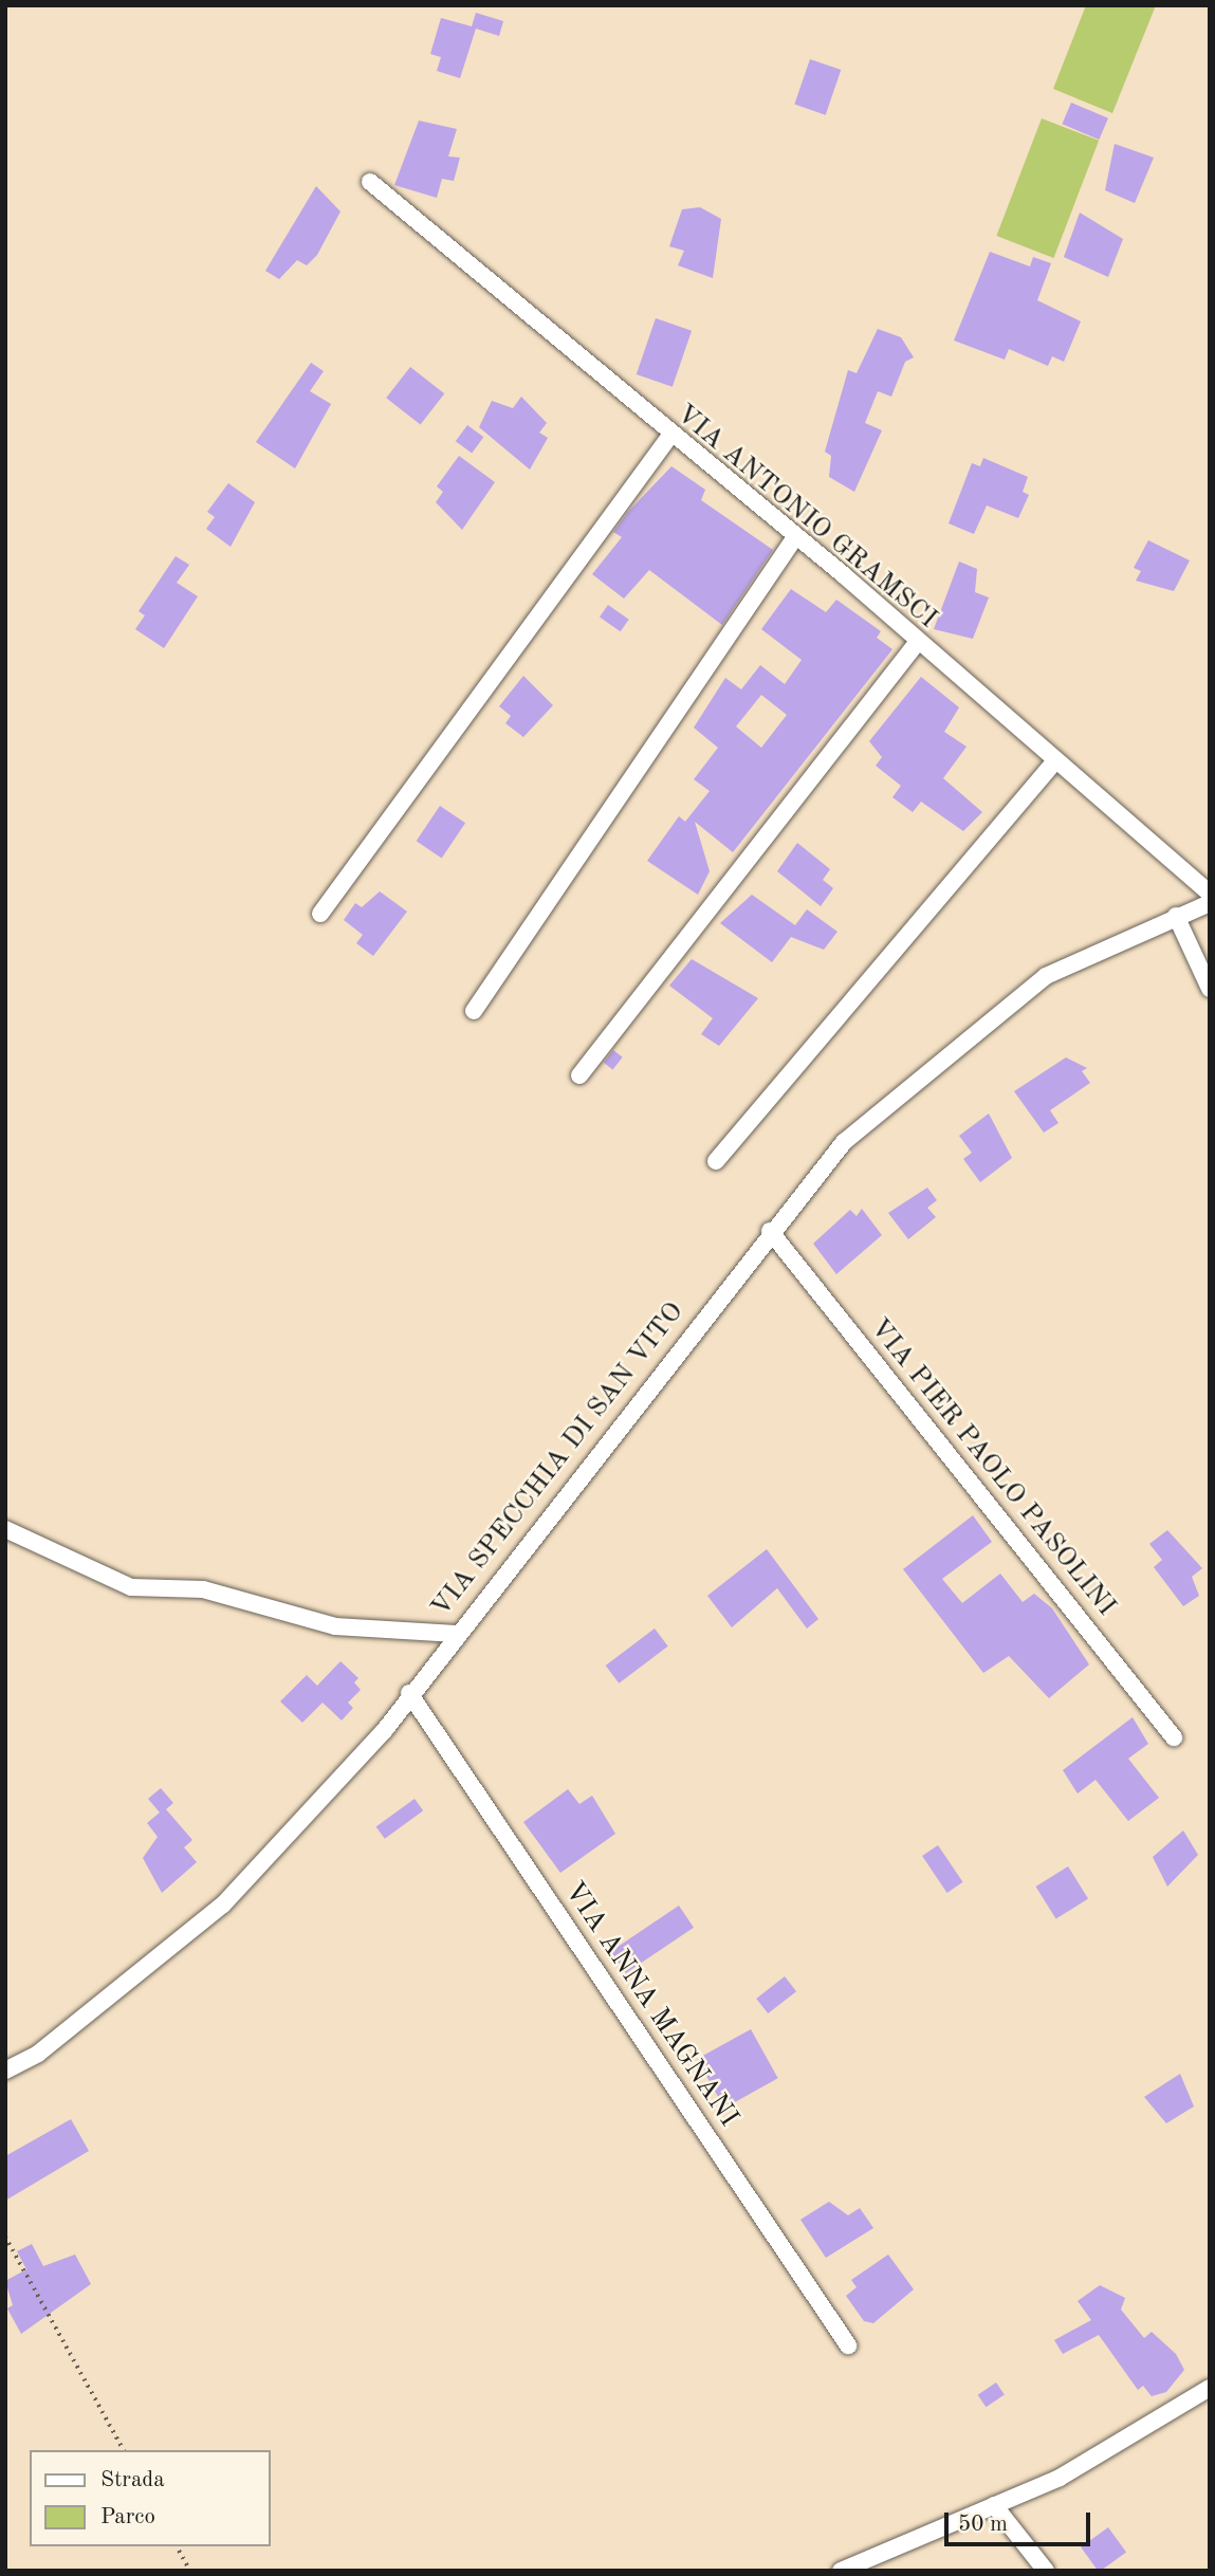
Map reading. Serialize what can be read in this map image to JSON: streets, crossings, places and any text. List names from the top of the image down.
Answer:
{
  "streets": {
    "street": [
      "VIA ANTONIO GRAMSCI",
      "VIA SPECCHIA DI SAN VITO",
      "VIA PIER PAOLO PASOLINI",
      "VIA ANNA MAGNANI"
    ]
  },
  "crossings": [
    ["VIA SPECCHIA DI SAN VITO", "VIA PIER PAOLO PASOLINI"],
    ["VIA SPECCHIA DI SAN VITO", "VIA ANNA MAGNANI"]
  ],
  "legend": ["Strada", "Parco"],
  "scale_bar": "50 m"
}
